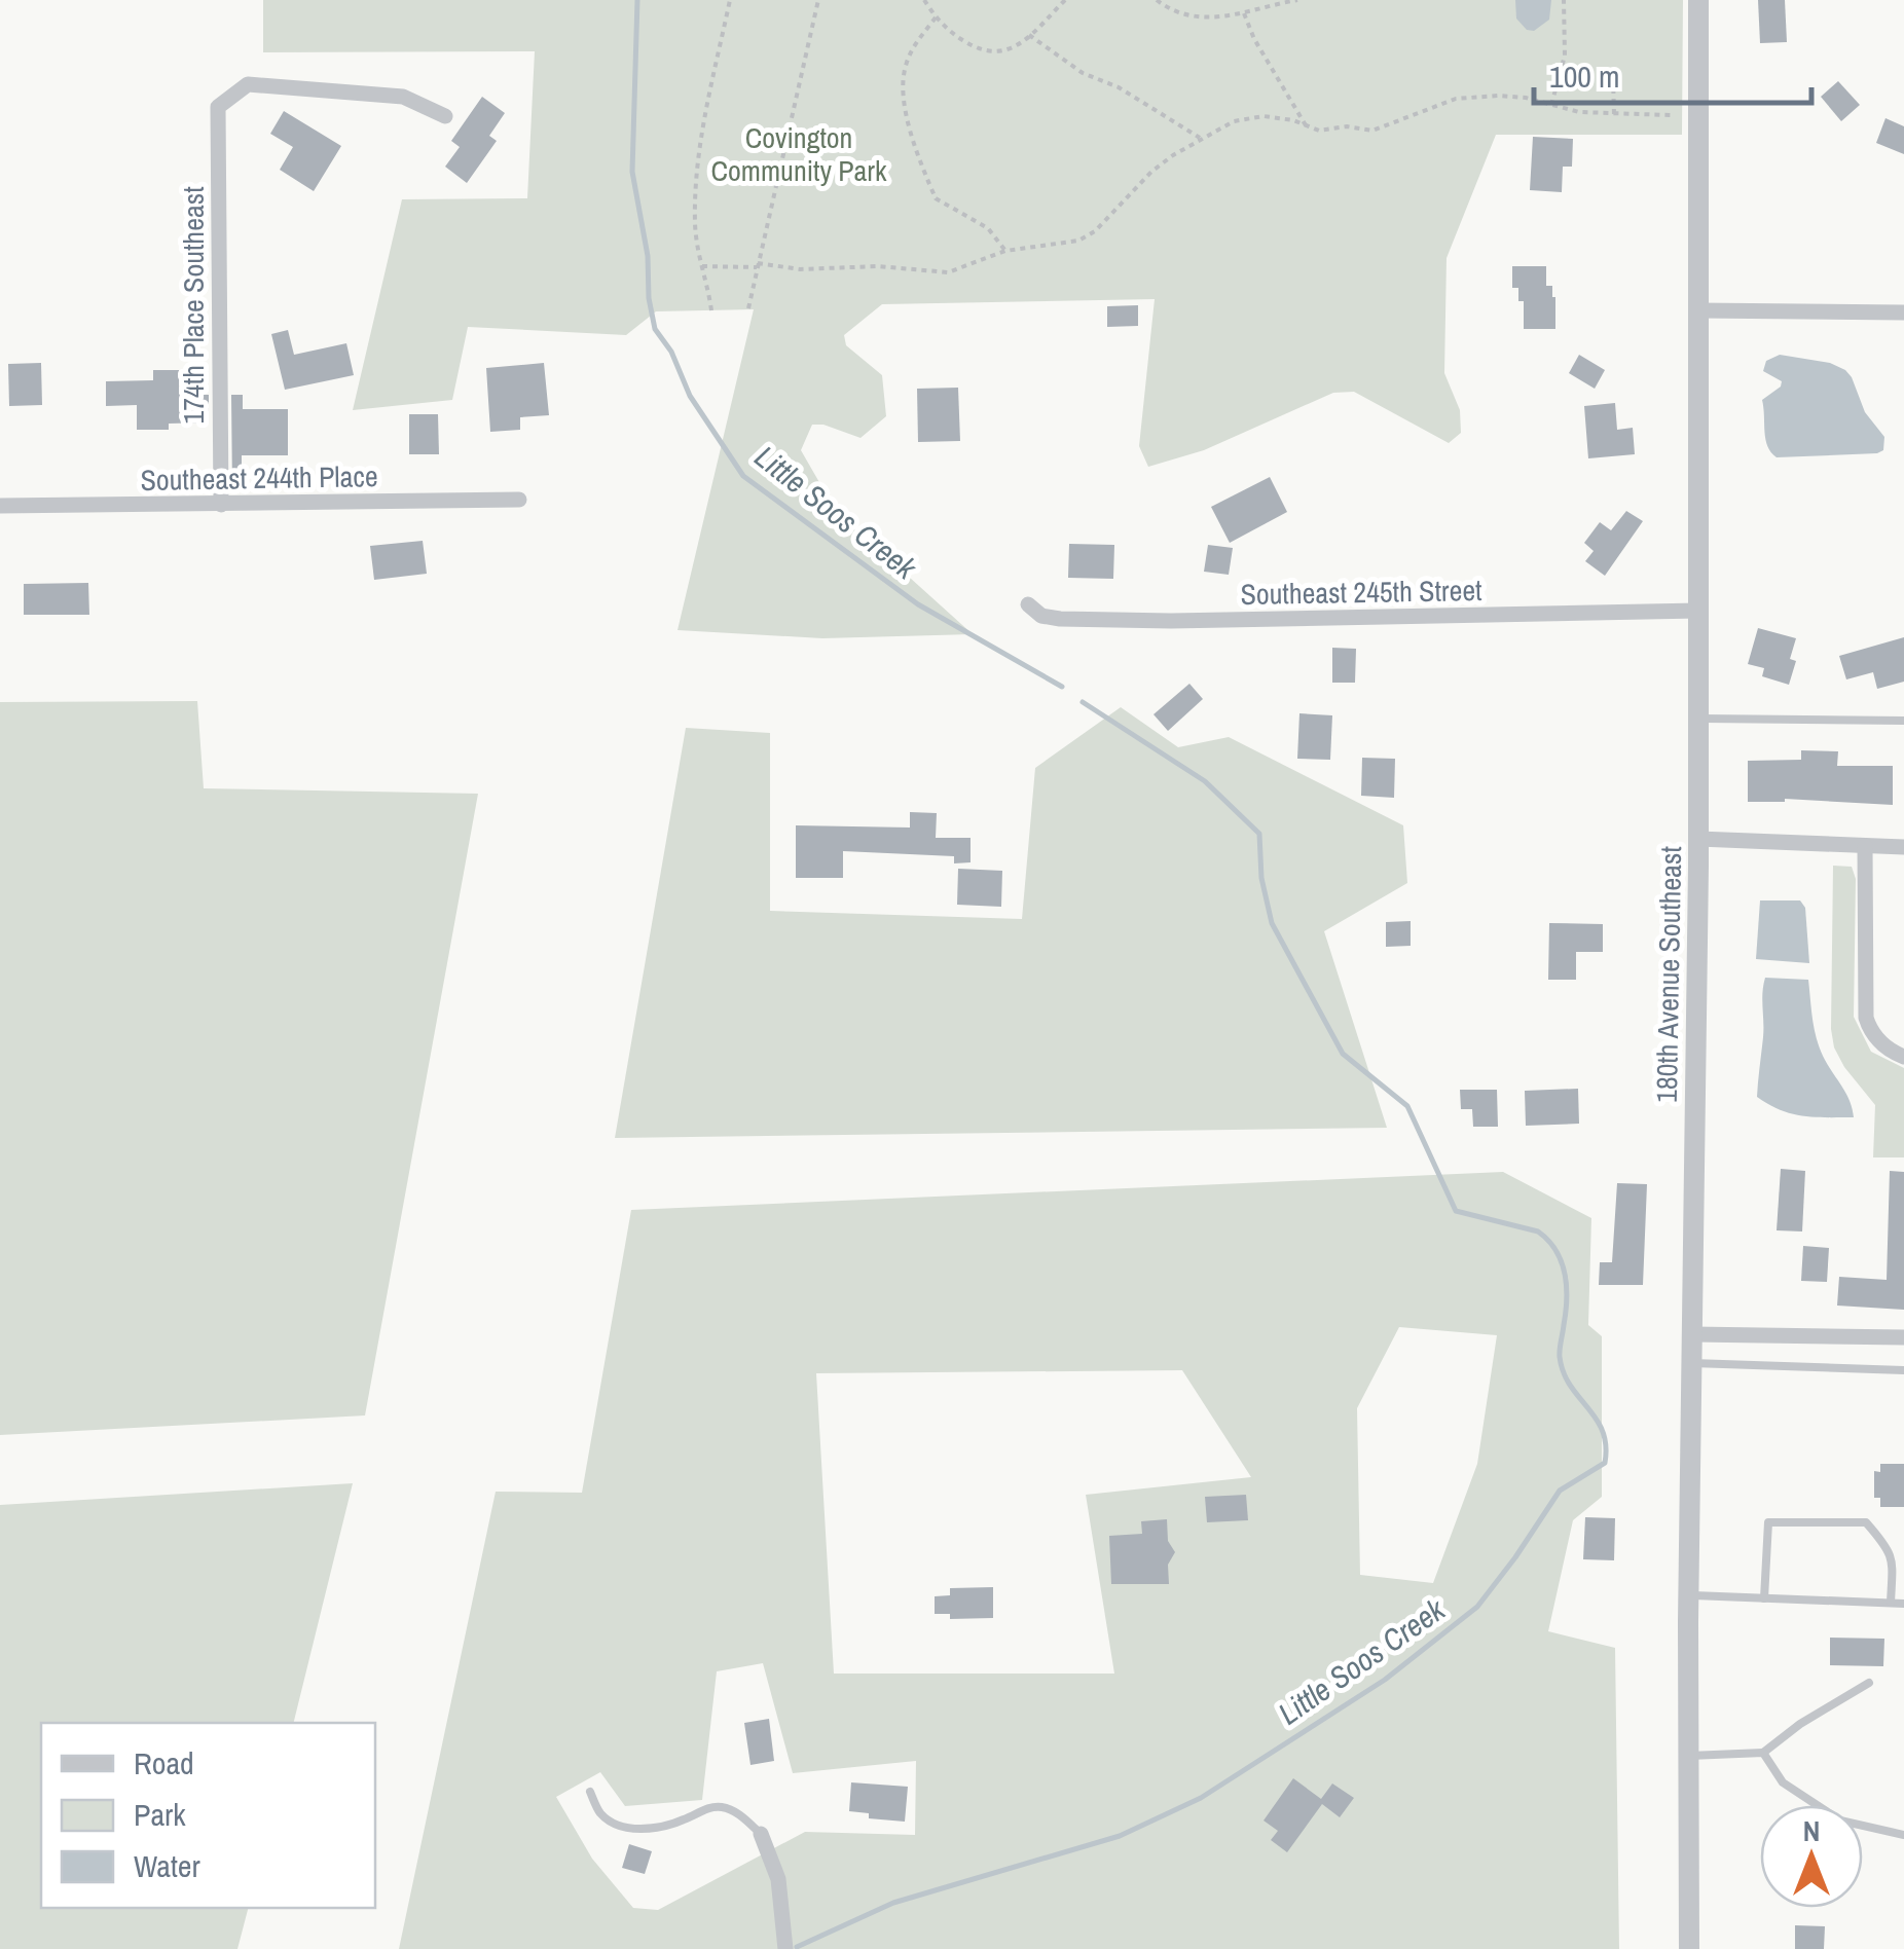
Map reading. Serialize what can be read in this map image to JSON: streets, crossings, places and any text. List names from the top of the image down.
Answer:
{
  "streets": {
    "street": [
      "174th Place Southeast",
      "Southeast 244th Place",
      "Southeast 245th Street",
      "180th Avenue Southeast"
    ]
  },
  "crossings": [
    ["174th Place Southeast", "Southeast 244th Place"],
    ["Southeast 245th Street", "180th Avenue Southeast"]
  ],
  "water": ["Little Soos Creek"],
  "parks": ["Covington Community Park"],
  "legend": ["Road", "Park", "Water"],
  "scale_bar": "100 m",
  "north": "top"
}
